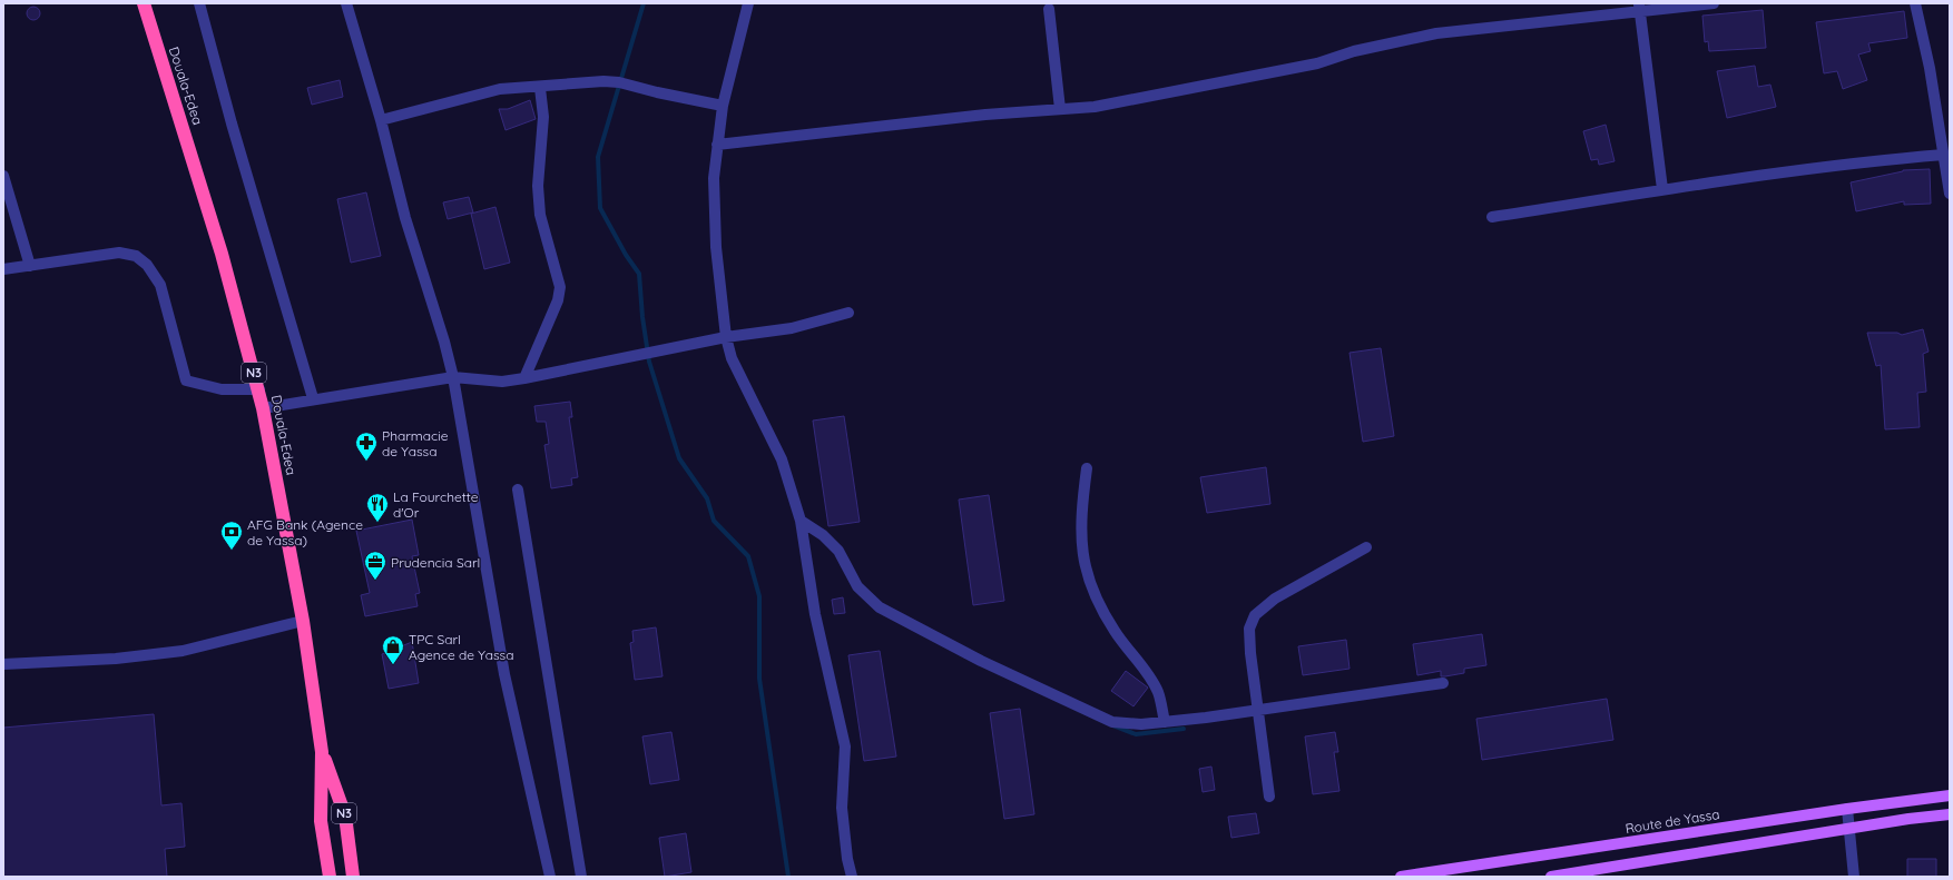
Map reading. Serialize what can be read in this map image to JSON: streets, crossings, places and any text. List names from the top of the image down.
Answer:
{
  "streets": {
    "highway": ["Douala-Edea", "N3"],
    "main road": ["Route de Yassa"]
  },
  "places": {
    "pharmacy": ["Pharmacie de Yassa"],
    "restaurant": ["La Fourchette d'Or"],
    "bank": ["AFG Bank (Agence de Yassa)"],
    "office": ["Prudencia Sarl"],
    "shop": ["TPC Sarl Agence de Yassa"]
  }
}
